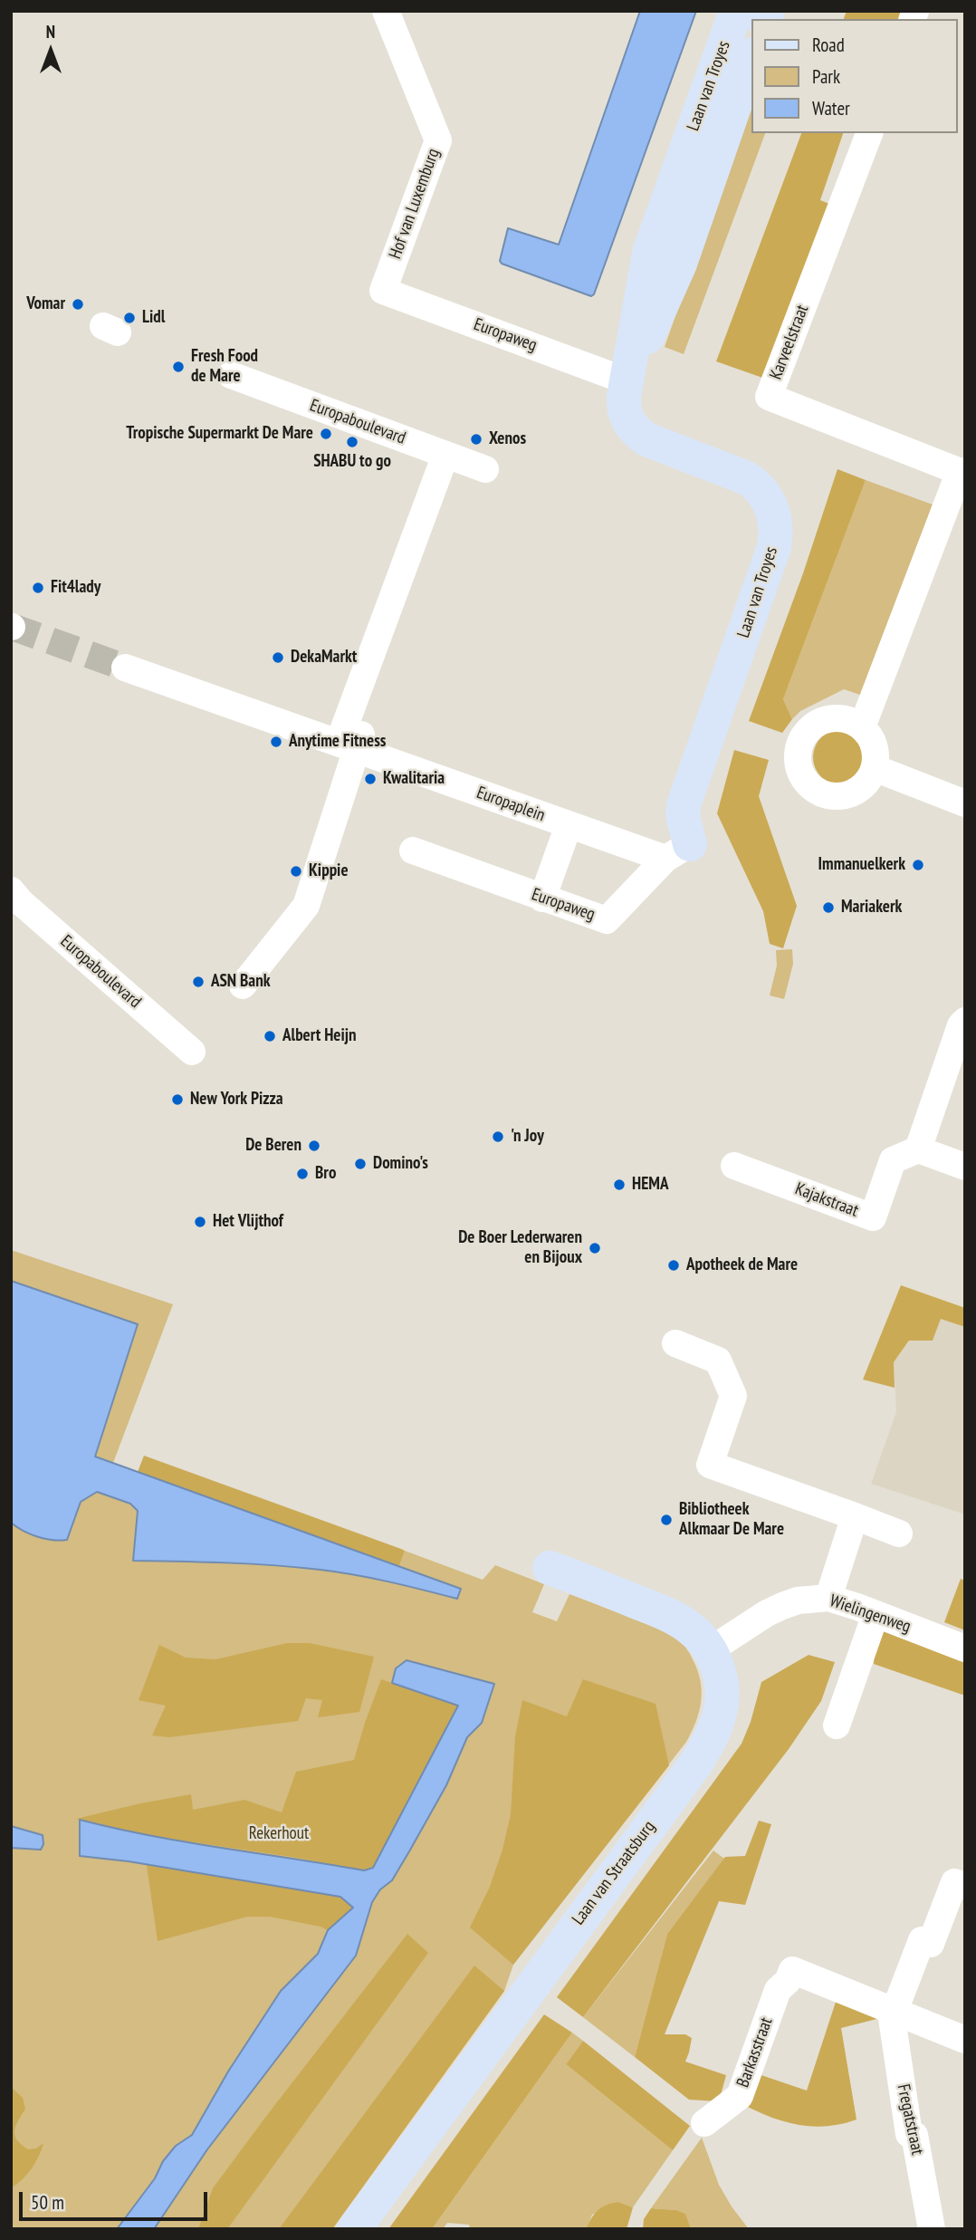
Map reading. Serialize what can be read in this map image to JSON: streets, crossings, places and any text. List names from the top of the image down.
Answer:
{
  "streets": {
    "street": [
      "Laan van Troyes",
      "Hof van Luxemburg",
      "Europaweg",
      "Karveelstraat",
      "Europaboulevard",
      "Europaplein",
      "Kajakstraat",
      "Wielingenweg",
      "Laan van Straatsburg",
      "Barkasstraat",
      "Fregatstraat"
    ]
  },
  "crossings": [
    ["Laan van Troyes", "Europaweg"],
    ["Laan van Troyes", "Europaplein"],
    ["Hof van Luxemburg", "Europaweg"],
    ["Europaweg", "Europaplein"],
    ["Wielingenweg", "Laan van Straatsburg"],
    ["Barkasstraat", "Fregatstraat"]
  ],
  "parks": ["Rekerhout"],
  "places": [
    "Vomar",
    "Lidl",
    "Fresh Food de Mare",
    "Tropische Supermarkt De Mare",
    "Xenos",
    "SHABU to go",
    "Fit4lady",
    "DekaMarkt",
    "Anytime Fitness",
    "Kwalitaria",
    "Immanuelkerk",
    "Kippie",
    "Mariakerk",
    "ASN Bank",
    "Albert Heijn",
    "New York Pizza",
    "'n Joy",
    "De Beren",
    "Domino's",
    "Bro",
    "HEMA",
    "Het Vlijthof",
    "De Boer Lederwaren en Bijoux",
    "Apotheek de Mare",
    "Bibliotheek Alkmaar De Mare"
  ],
  "legend": ["Road", "Park", "Water"],
  "scale_bar": "50 m",
  "north": "top"
}
